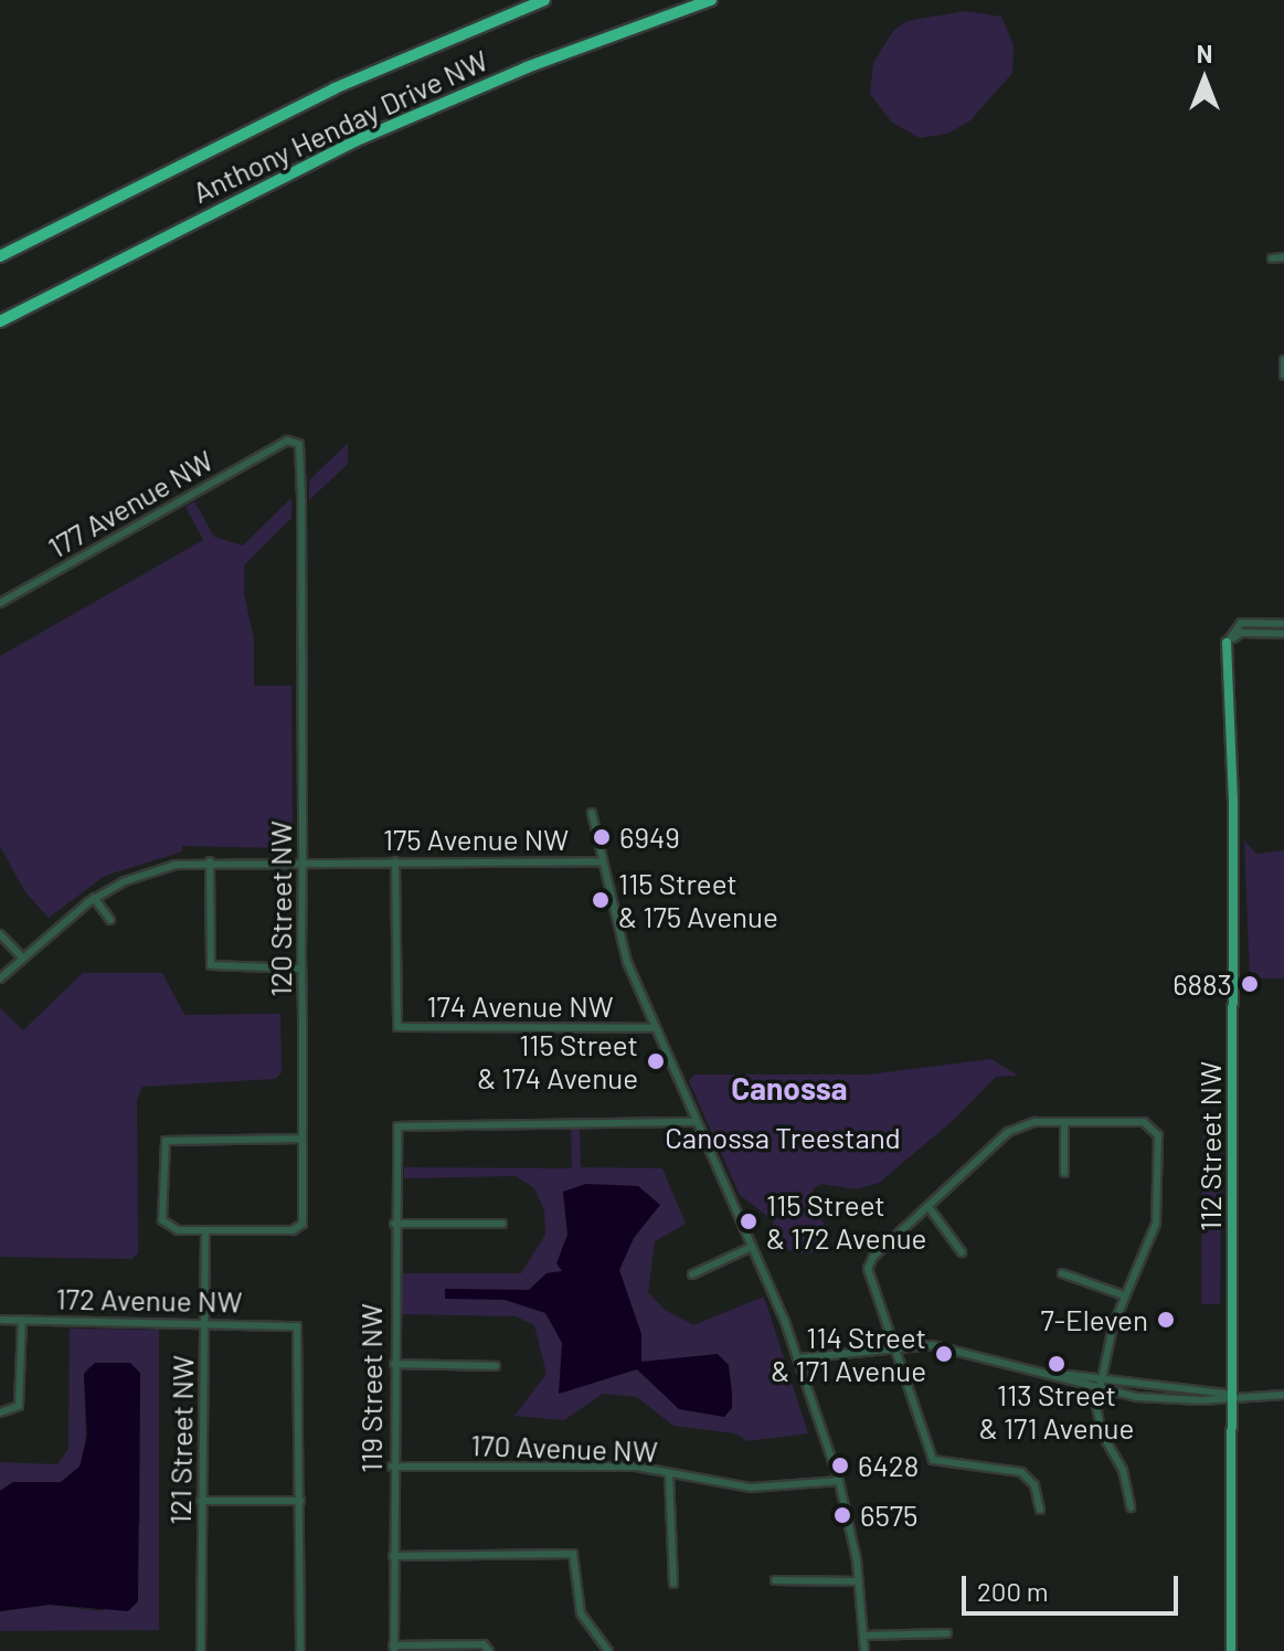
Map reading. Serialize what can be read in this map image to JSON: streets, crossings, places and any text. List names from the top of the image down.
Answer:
{
  "streets": {
    "highway": ["Anthony Henday Drive NW"],
    "main road": ["112 Street NW"],
    "street": [
      "177 Avenue NW",
      "175 Avenue NW",
      "120 Street NW",
      "174 Avenue NW",
      "172 Avenue NW",
      "119 Street NW",
      "121 Street NW",
      "170 Avenue NW"
    ]
  },
  "crossings": [
    ["177 Avenue NW", "120 Street NW"],
    ["175 Avenue NW", "120 Street NW"],
    ["175 Avenue NW", "174 Avenue NW"],
    ["120 Street NW", "121 Street NW"],
    ["172 Avenue NW", "121 Street NW"],
    ["119 Street NW", "170 Avenue NW"]
  ],
  "districts": ["Canossa"],
  "parks": ["Canossa Treestand"],
  "places": [
    "6949",
    "115 Street & 175 Avenue",
    "6883",
    "115 Street & 174 Avenue",
    "115 Street & 172 Avenue",
    "7-Eleven",
    "114 Street & 171 Avenue",
    "113 Street & 171 Avenue",
    "6428",
    "6575"
  ],
  "scale_bar": "200 m",
  "north": "top"
}
